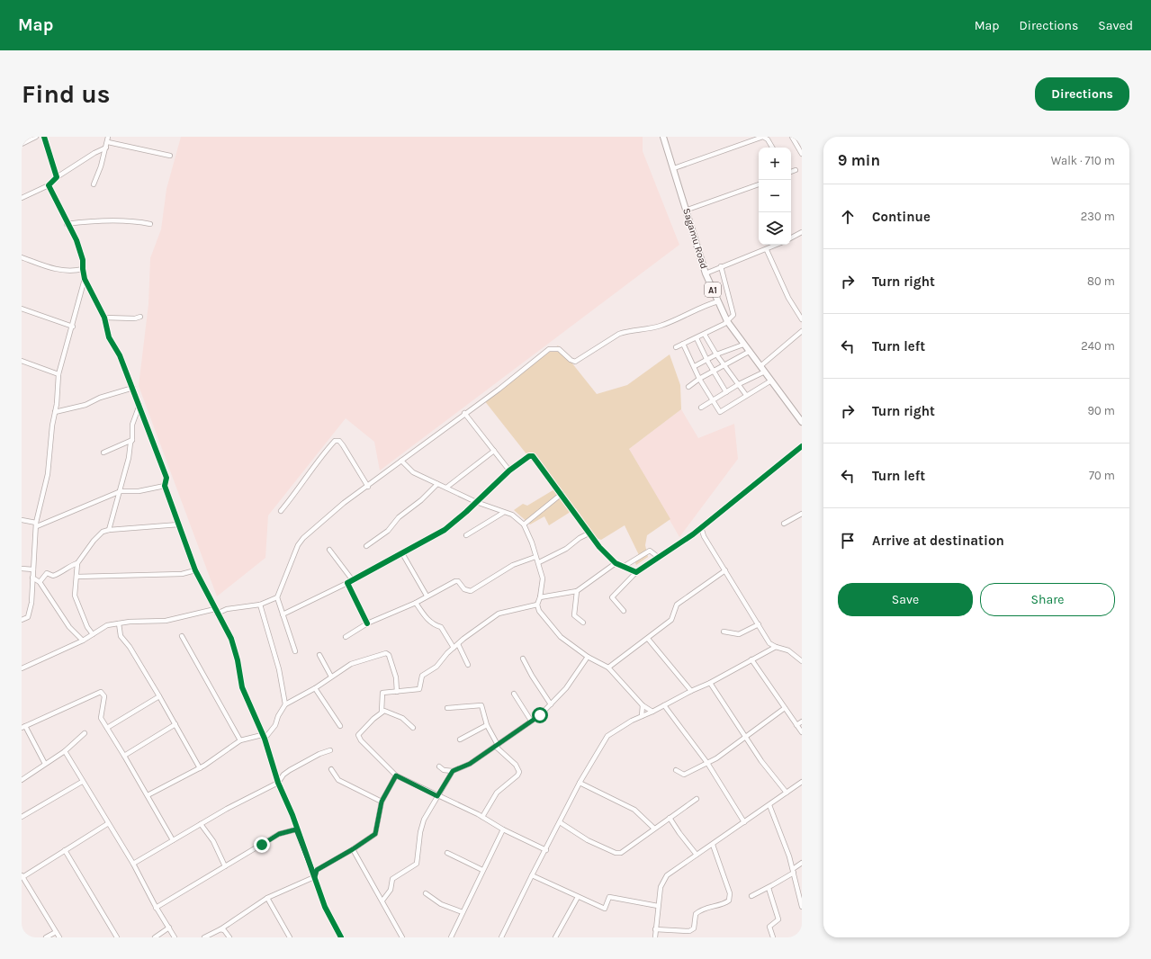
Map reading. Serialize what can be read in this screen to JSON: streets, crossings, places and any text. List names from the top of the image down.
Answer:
{
  "streets": {
    "highway": ["Sagamu Road", "A1"]
  },
  "page": {
    "header": "Map",
    "nav": ["Map", "Directions", "Saved"],
    "buttons": [
      "Directions",
      ["Save", "Share"]
    ],
    "title": "Find us",
    "heading": ["9 min", "Walk · 710 m"],
    "map_buttons": ["+", "−"],
    "list": [
      ["Continue", "230 m"],
      ["Turn right", "80 m"],
      ["Turn left", "240 m"],
      ["Turn right", "90 m"],
      ["Turn left", "70 m"],
      "Arrive at destination"
    ]
  }
}
